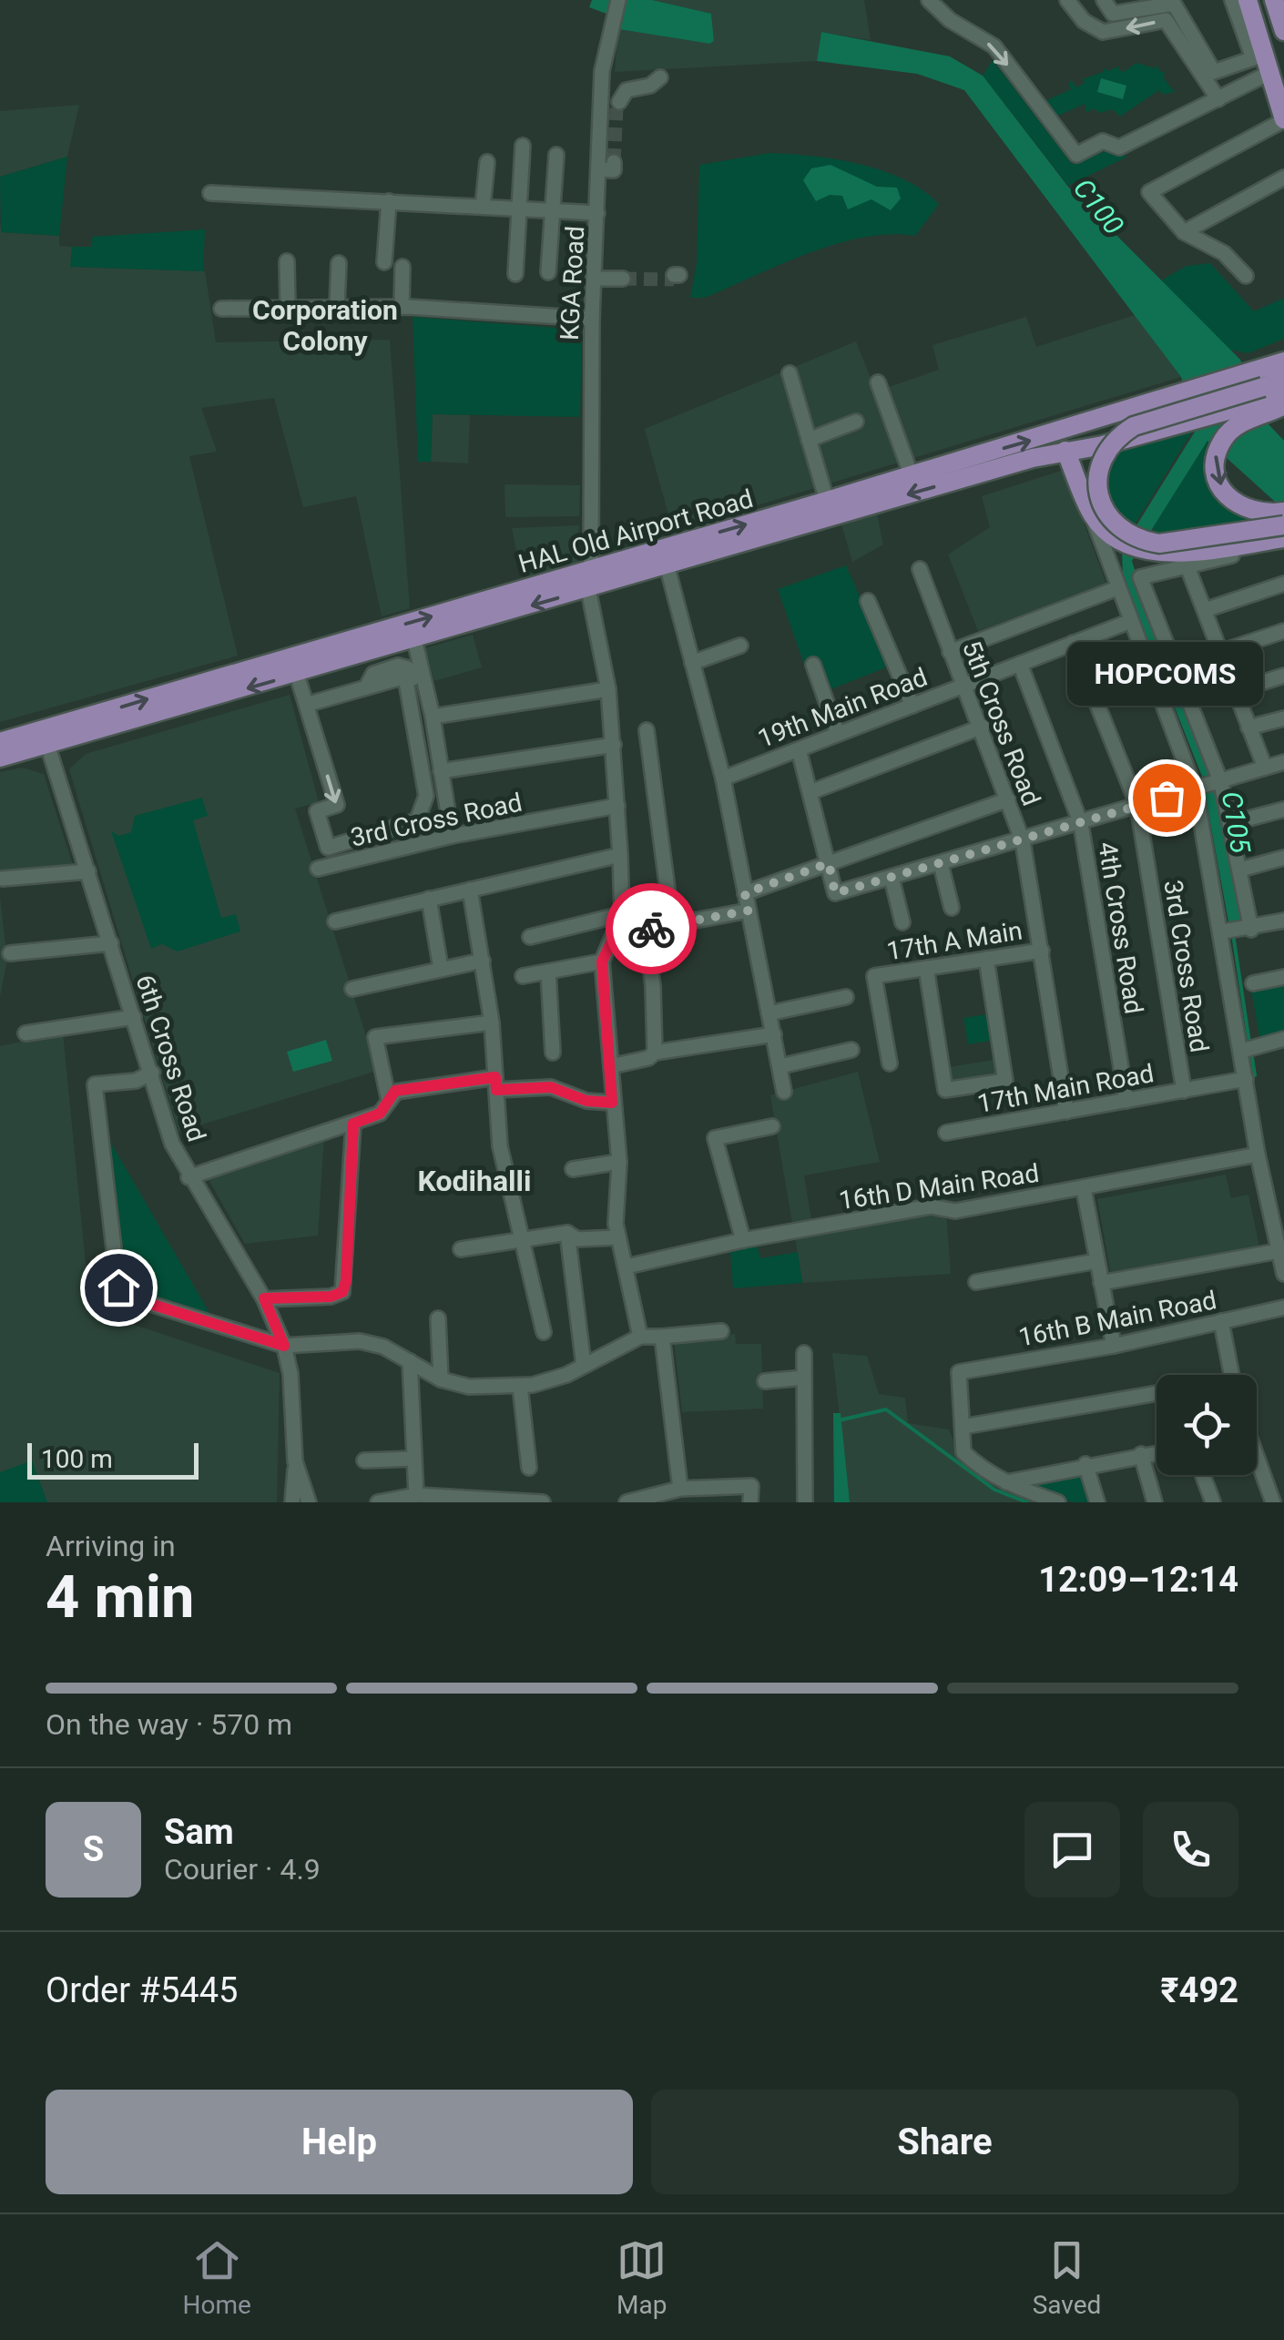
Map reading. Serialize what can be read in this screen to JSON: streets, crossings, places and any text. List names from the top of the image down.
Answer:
{
  "streets": {
    "main road": ["HAL Old Airport Road"],
    "street": [
      "KGA Road",
      "19th Main Road",
      "5th Cross Road",
      "3rd Cross Road",
      "4th Cross Road",
      "17th A Main",
      "6th Cross Road",
      "17th Main Road",
      "16th D Main Road",
      "16th B Main Road"
    ]
  },
  "crossings": [
    ["KGA Road", "HAL Old Airport Road"],
    ["HAL Old Airport Road", "6th Cross Road"],
    ["19th Main Road", "5th Cross Road"],
    ["19th Main Road", "3rd Cross Road"],
    ["19th Main Road", "4th Cross Road"],
    ["5th Cross Road", "17th A Main"],
    ["5th Cross Road", "17th Main Road"],
    ["3rd Cross Road", "17th Main Road"],
    ["4th Cross Road", "17th Main Road"]
  ],
  "districts": ["Corporation Colony", "Kodihalli"],
  "water": ["C100", "C105"],
  "places": ["HOPCOMS"],
  "scale_bar": "100 m",
  "page": {
    "bubble": "HOPCOMS",
    "scale": "100 m",
    "heading": ["4 min", "Arriving in", "12:09–12:14"],
    "panel": [
      "Sam",
      "Courier · 4.9",
      "Order #5445",
      "₹492"
    ],
    "bar": "On the way · 570 m",
    "round": "S",
    "buttons": ["Help", "Share"],
    "tabs": ["Home", "Map", "Saved"]
  }
}
